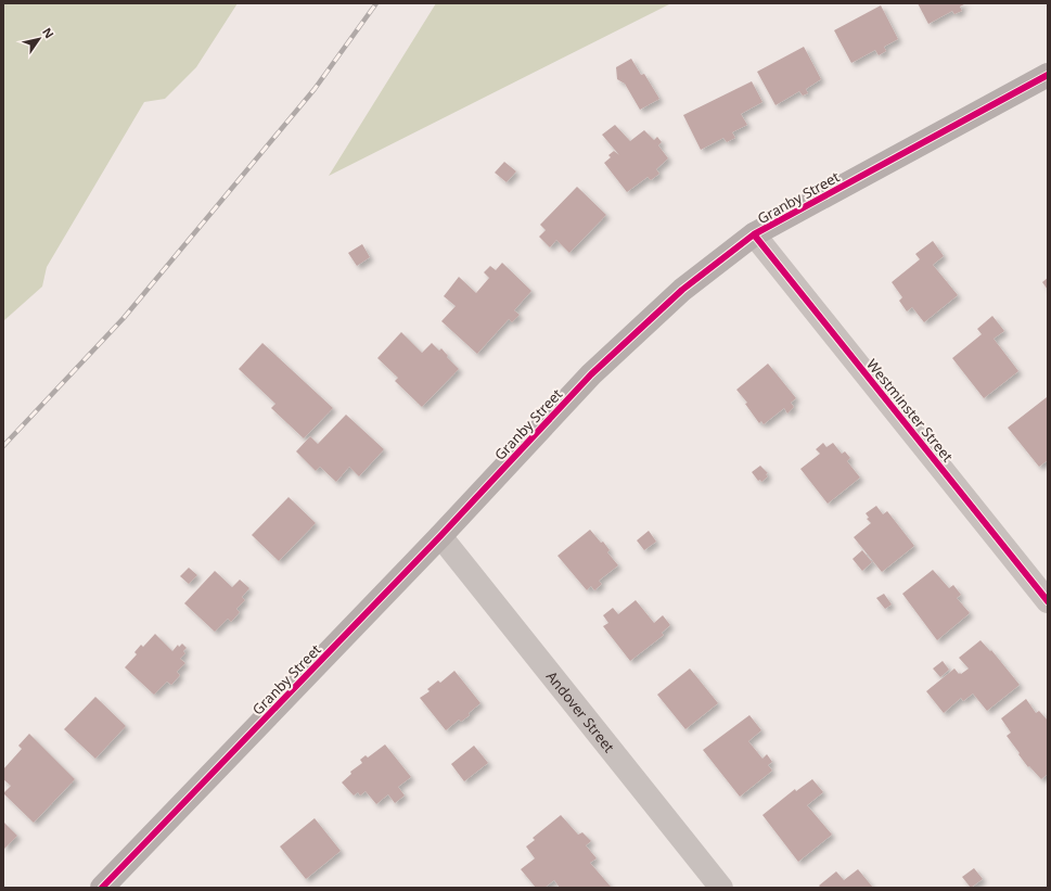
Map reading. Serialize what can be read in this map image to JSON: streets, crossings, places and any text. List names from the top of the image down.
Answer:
{
  "streets": {
    "main road": ["Granby Street"],
    "street": ["Westminster Street", "Andover Street"]
  },
  "crossings": [
    ["Granby Street", "Westminster Street"],
    ["Granby Street", "Andover Street"]
  ],
  "north": "top right"
}
